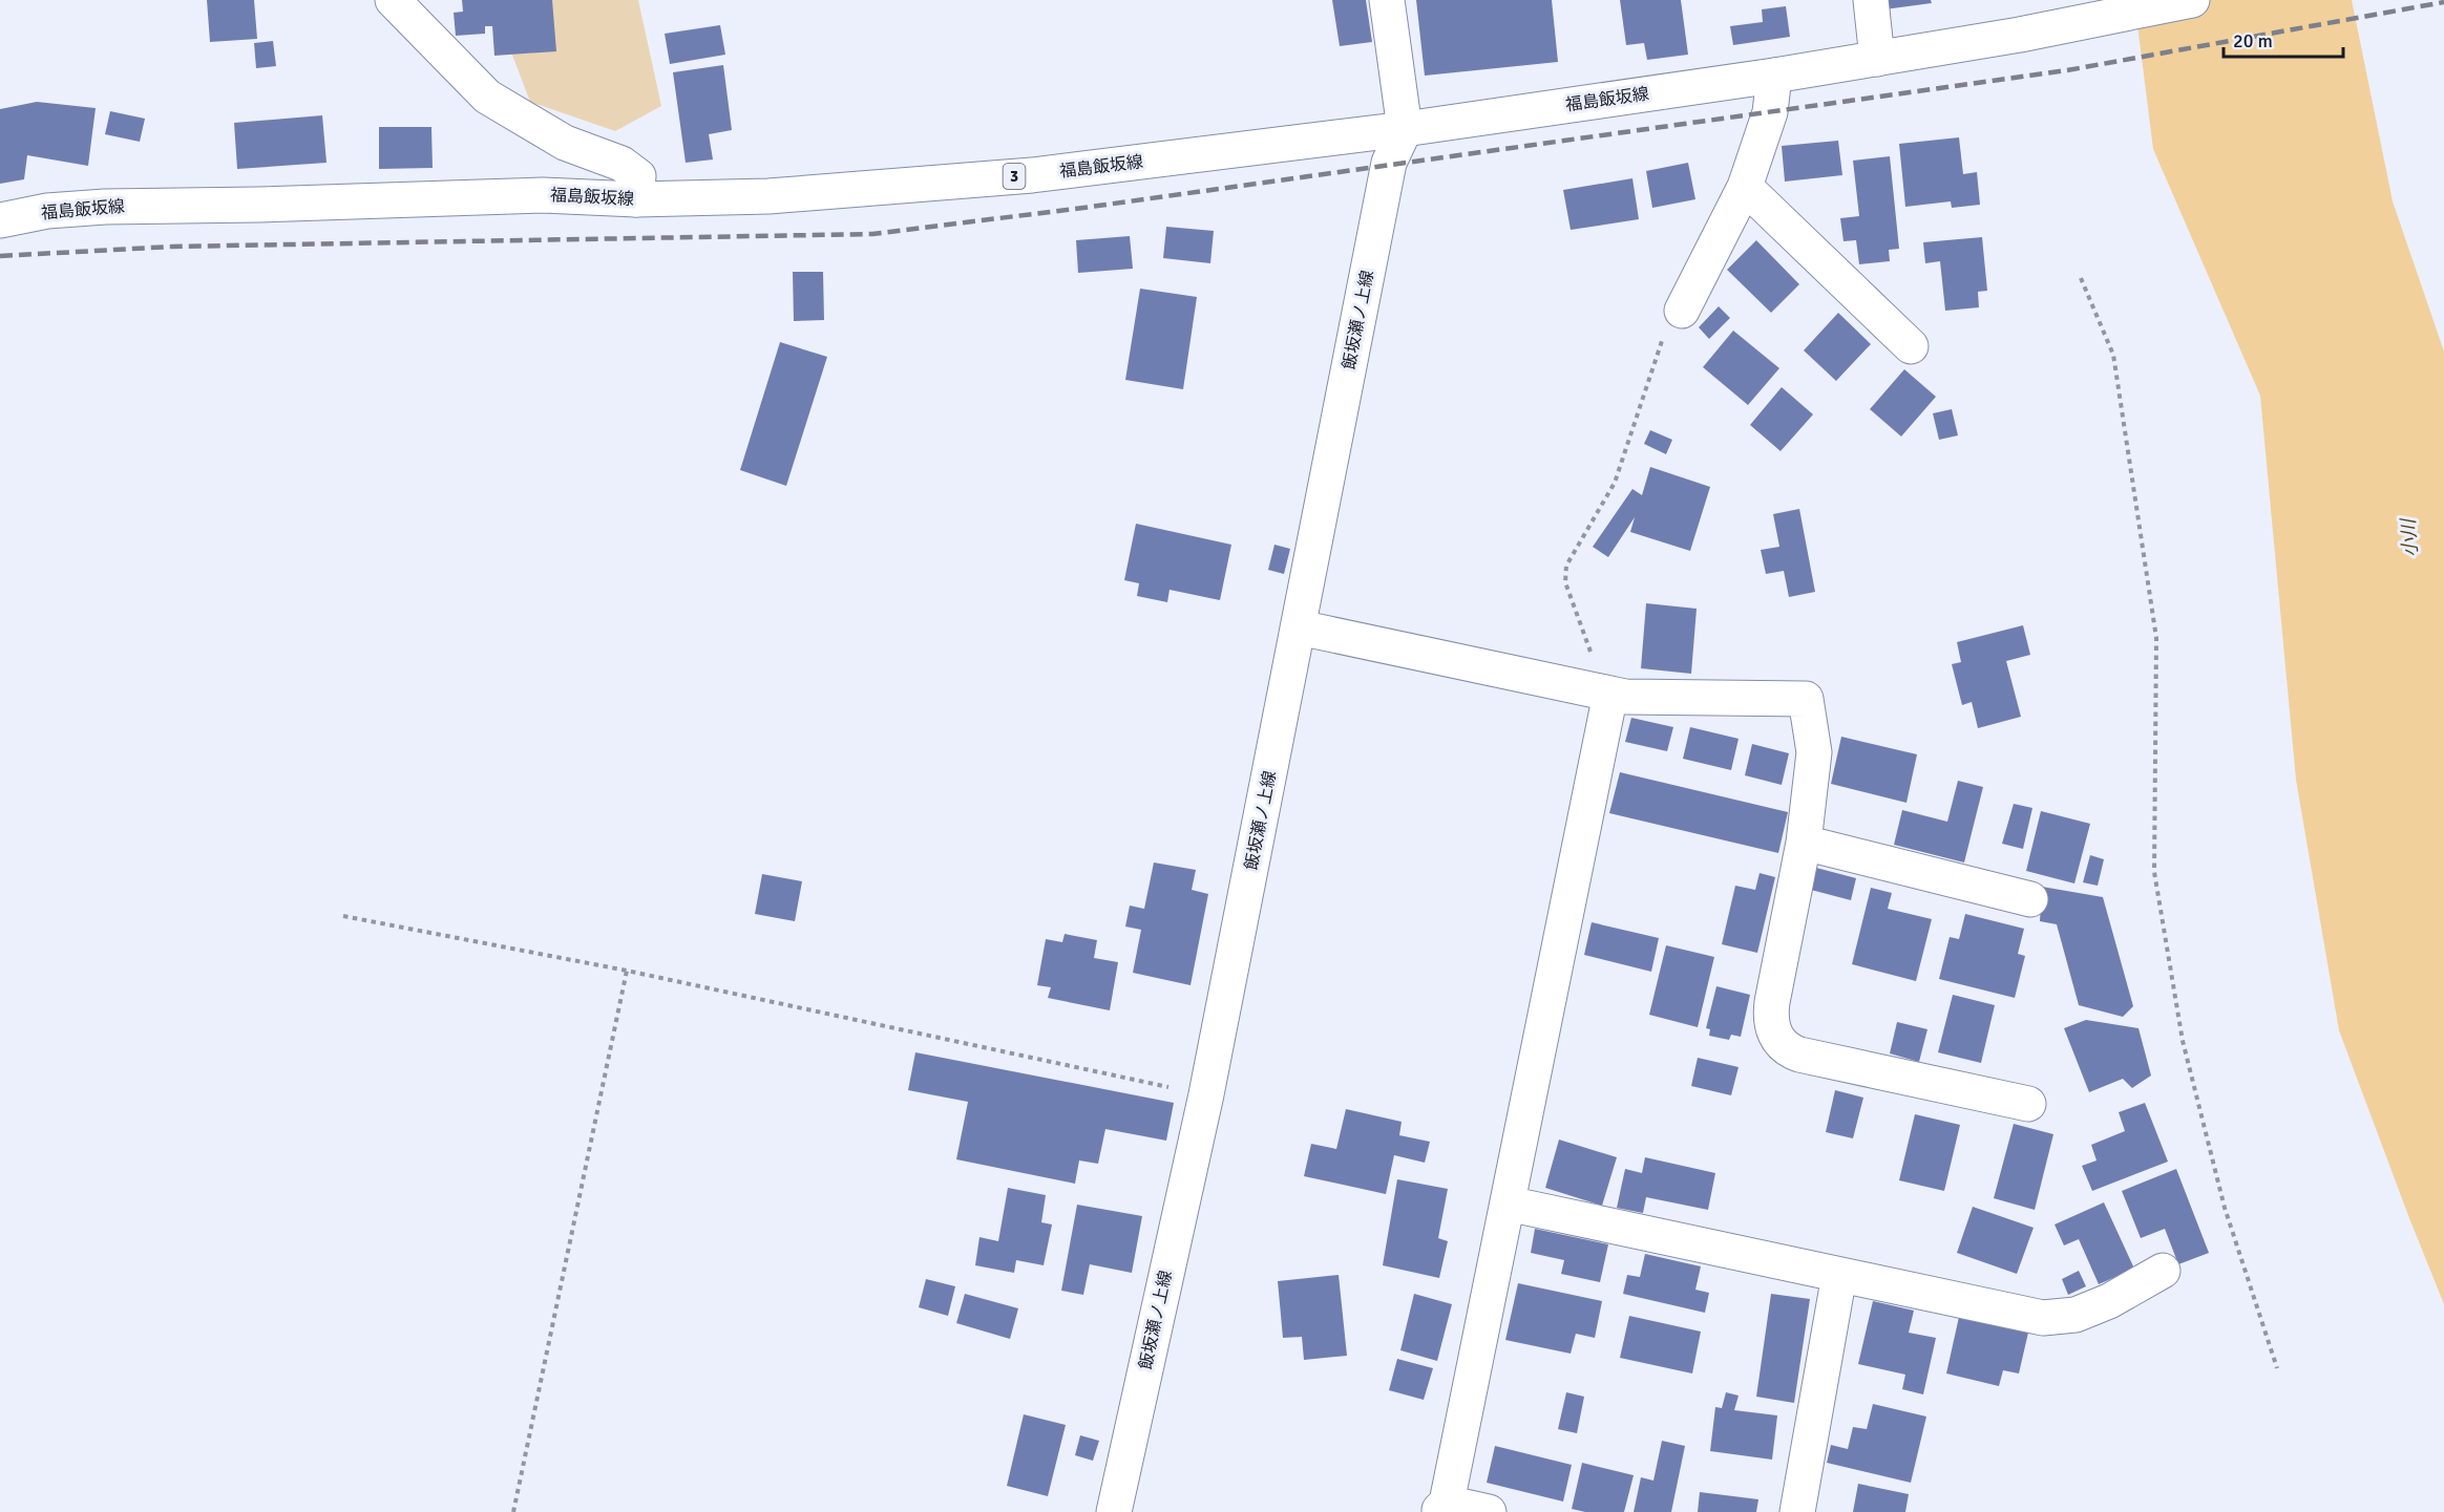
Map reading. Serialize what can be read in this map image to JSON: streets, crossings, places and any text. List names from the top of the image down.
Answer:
{
  "streets": {
    "street": ["福島飯坂線", "3", "飯坂瀬ノ上線"]
  },
  "crossings": [
    ["福島飯坂線", "飯坂瀬ノ上線"]
  ],
  "water": ["小川"],
  "scale_bar": "20 m"
}
